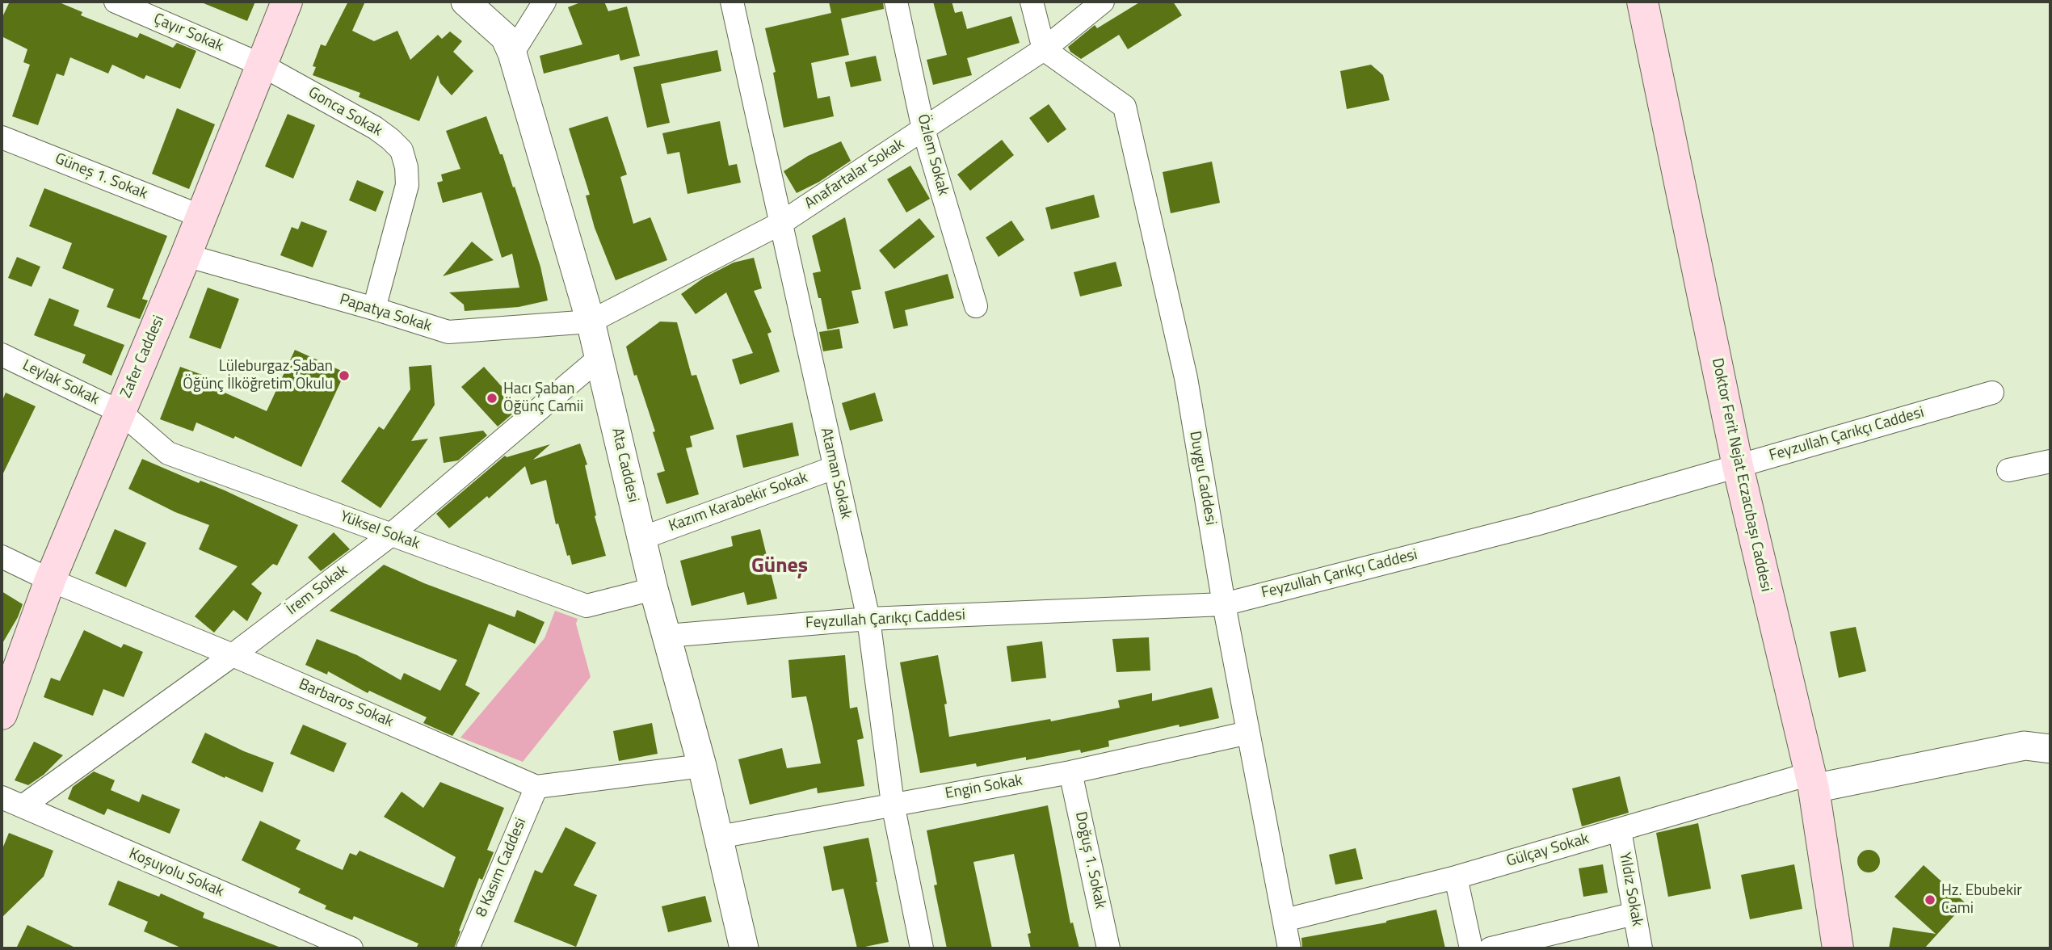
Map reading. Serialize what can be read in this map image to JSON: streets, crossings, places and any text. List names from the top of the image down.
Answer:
{
  "streets": {
    "main road": ["Zafer Caddesi", "Doktor Ferit Nejat Eczacıbaşı Caddesi"],
    "street": [
      "Çayır Sokak",
      "Gonca Sokak",
      "Özlem Sokak",
      "Anafartalar Sokak",
      "Güneş 1. Sokak",
      "Papatya Sokak",
      "Leylak Sokak",
      "Feyzullah Çarıkçı Caddesi",
      "Ata Caddesi",
      "Ataman Sokak",
      "Duygu Caddesi",
      "Kazım Karabekir Sokak",
      "Yüksel Sokak",
      "İrem Sokak",
      "Barbaros Sokak",
      "Engin Sokak",
      "Gülçay Sokak",
      "Doğuş 1. Sokak",
      "8 Kasım Caddesi",
      "Koşuyolu Sokak",
      "Yıldız Sokak"
    ]
  },
  "crossings": [
    ["Çayır Sokak", "Gonca Sokak"],
    ["Çayır Sokak", "Zafer Caddesi"],
    ["Gonca Sokak", "Papatya Sokak"],
    ["Gonca Sokak", "Zafer Caddesi"],
    ["Özlem Sokak", "Anafartalar Sokak"],
    ["Anafartalar Sokak", "Papatya Sokak"],
    ["Anafartalar Sokak", "Ata Caddesi"],
    ["Anafartalar Sokak", "Ataman Sokak"],
    ["Anafartalar Sokak", "Duygu Caddesi"],
    ["Güneş 1. Sokak", "Zafer Caddesi"],
    ["Papatya Sokak", "Zafer Caddesi"],
    ["Papatya Sokak", "Ata Caddesi"],
    ["Zafer Caddesi", "Leylak Sokak"],
    ["Zafer Caddesi", "Yüksel Sokak"],
    ["Zafer Caddesi", "Barbaros Sokak"],
    ["Leylak Sokak", "Yüksel Sokak"],
    ["Feyzullah Çarıkçı Caddesi", "Ata Caddesi"],
    ["Feyzullah Çarıkçı Caddesi", "Ataman Sokak"],
    ["Feyzullah Çarıkçı Caddesi", "Doktor Ferit Nejat Eczacıbaşı Caddesi"],
    ["Feyzullah Çarıkçı Caddesi", "Duygu Caddesi"],
    ["Ata Caddesi", "Kazım Karabekir Sokak"],
    ["Ata Caddesi", "Yüksel Sokak"],
    ["Ata Caddesi", "İrem Sokak"],
    ["Ata Caddesi", "Engin Sokak"],
    ["Ataman Sokak", "Kazım Karabekir Sokak"],
    ["Ataman Sokak", "Engin Sokak"],
    ["Doktor Ferit Nejat Eczacıbaşı Caddesi", "Gülçay Sokak"],
    ["Duygu Caddesi", "Engin Sokak"],
    ["Duygu Caddesi", "Gülçay Sokak"],
    ["Yüksel Sokak", "İrem Sokak"],
    ["İrem Sokak", "Barbaros Sokak"],
    ["İrem Sokak", "Koşuyolu Sokak"],
    ["Barbaros Sokak", "8 Kasım Caddesi"],
    ["Engin Sokak", "Doğuş 1. Sokak"],
    ["Gülçay Sokak", "Yıldız Sokak"]
  ],
  "districts": ["Güneş"],
  "places": ["Lüleburgaz Şaban Öğünç İlköğretim Okulu", "Hacı Şaban Öğünç Camii", "Hz. Ebubekir Cami"]
}
